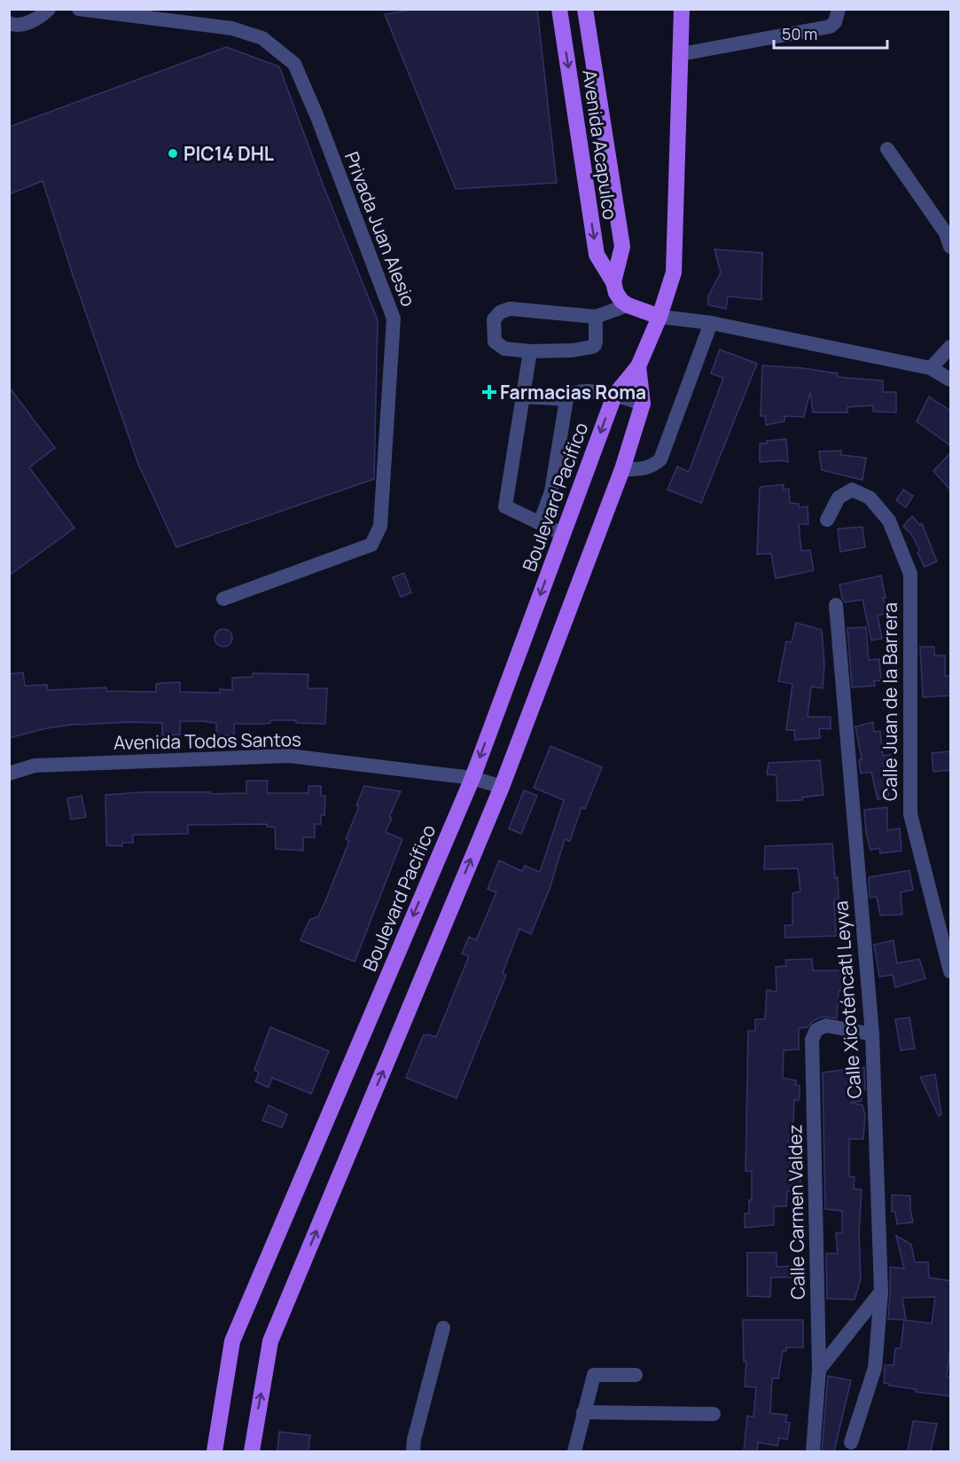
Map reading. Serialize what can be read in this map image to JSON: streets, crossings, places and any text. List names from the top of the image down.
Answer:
{
  "streets": {
    "main road": ["Avenida Acapulco", "Boulevard Pacífico"],
    "street": [
      "Privada Juan Alesio",
      "Calle Juan de la Barrera",
      "Avenida Todos Santos",
      "Calle Xicoténcatl Leyva",
      "Calle Carmen Valdez"
    ]
  },
  "crossings": [
    ["Boulevard Pacífico", "Avenida Todos Santos"],
    ["Calle Xicoténcatl Leyva", "Calle Carmen Valdez"]
  ],
  "places": {
    "other": ["PIC14 DHL"],
    "health": ["Farmacias Roma"]
  },
  "scale_bar": "50 m"
}
